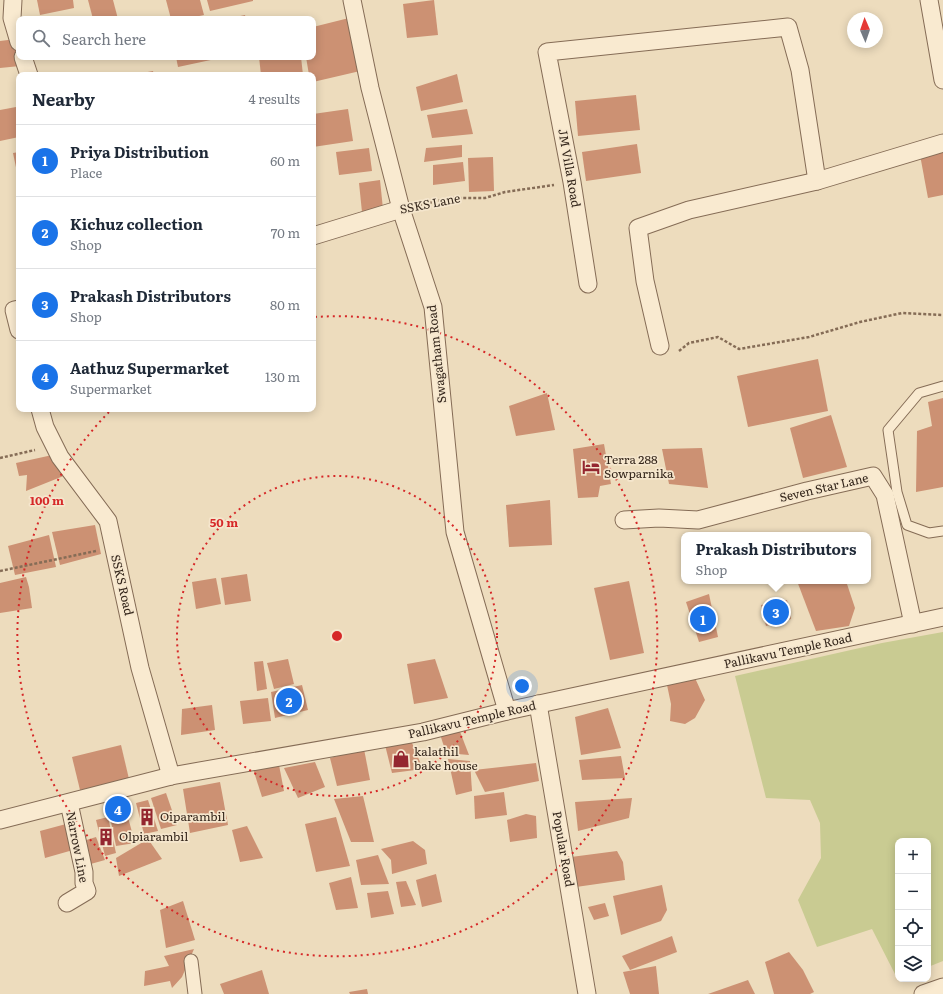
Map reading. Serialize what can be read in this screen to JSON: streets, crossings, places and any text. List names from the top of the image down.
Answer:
{
  "streets": {
    "street": [
      "JM Villa Road",
      "SSKS Lane",
      "Swagatham Road",
      "Seven Star Lane",
      "SSKS Road",
      "Pallikavu Temple Road",
      "Narrow Line",
      "Popular Road"
    ]
  },
  "crossings": [
    ["JM Villa Road", "SSKS Lane"],
    ["SSKS Lane", "Swagatham Road"],
    ["Swagatham Road", "Pallikavu Temple Road"],
    ["Seven Star Lane", "Pallikavu Temple Road"],
    ["SSKS Road", "Pallikavu Temple Road"],
    ["Pallikavu Temple Road", "Narrow Line"],
    ["Pallikavu Temple Road", "Popular Road"]
  ],
  "places": {
    "hotel": ["Terra 288 Sowparnika"],
    "shop": ["kalathil bake house"],
    "building": ["Oiparambil", "Olpiarambil"]
  },
  "north": "top",
  "page": {
    "search": "Search here",
    "heading": ["Nearby", "4 results"],
    "list": [
      {
        "mark": "1",
        "name": "Priya Distribution",
        "note": "Place",
        "value": "60 m"
      },
      {
        "mark": "2",
        "name": "Kichuz collection",
        "note": "Shop",
        "value": "70 m"
      },
      {
        "mark": "3",
        "name": "Prakash Distributors",
        "note": "Shop",
        "value": "80 m"
      },
      {
        "mark": "4",
        "name": "Aathuz Supermarket",
        "note": "Supermarket",
        "value": "130 m"
      }
    ],
    "popup": ["Prakash Distributors", "Shop"],
    "pins": [
      "3",
      "1",
      "2",
      "4"
    ],
    "map_buttons": ["+", "−"]
  },
  "rings": ["100 m", "50 m"]
}
